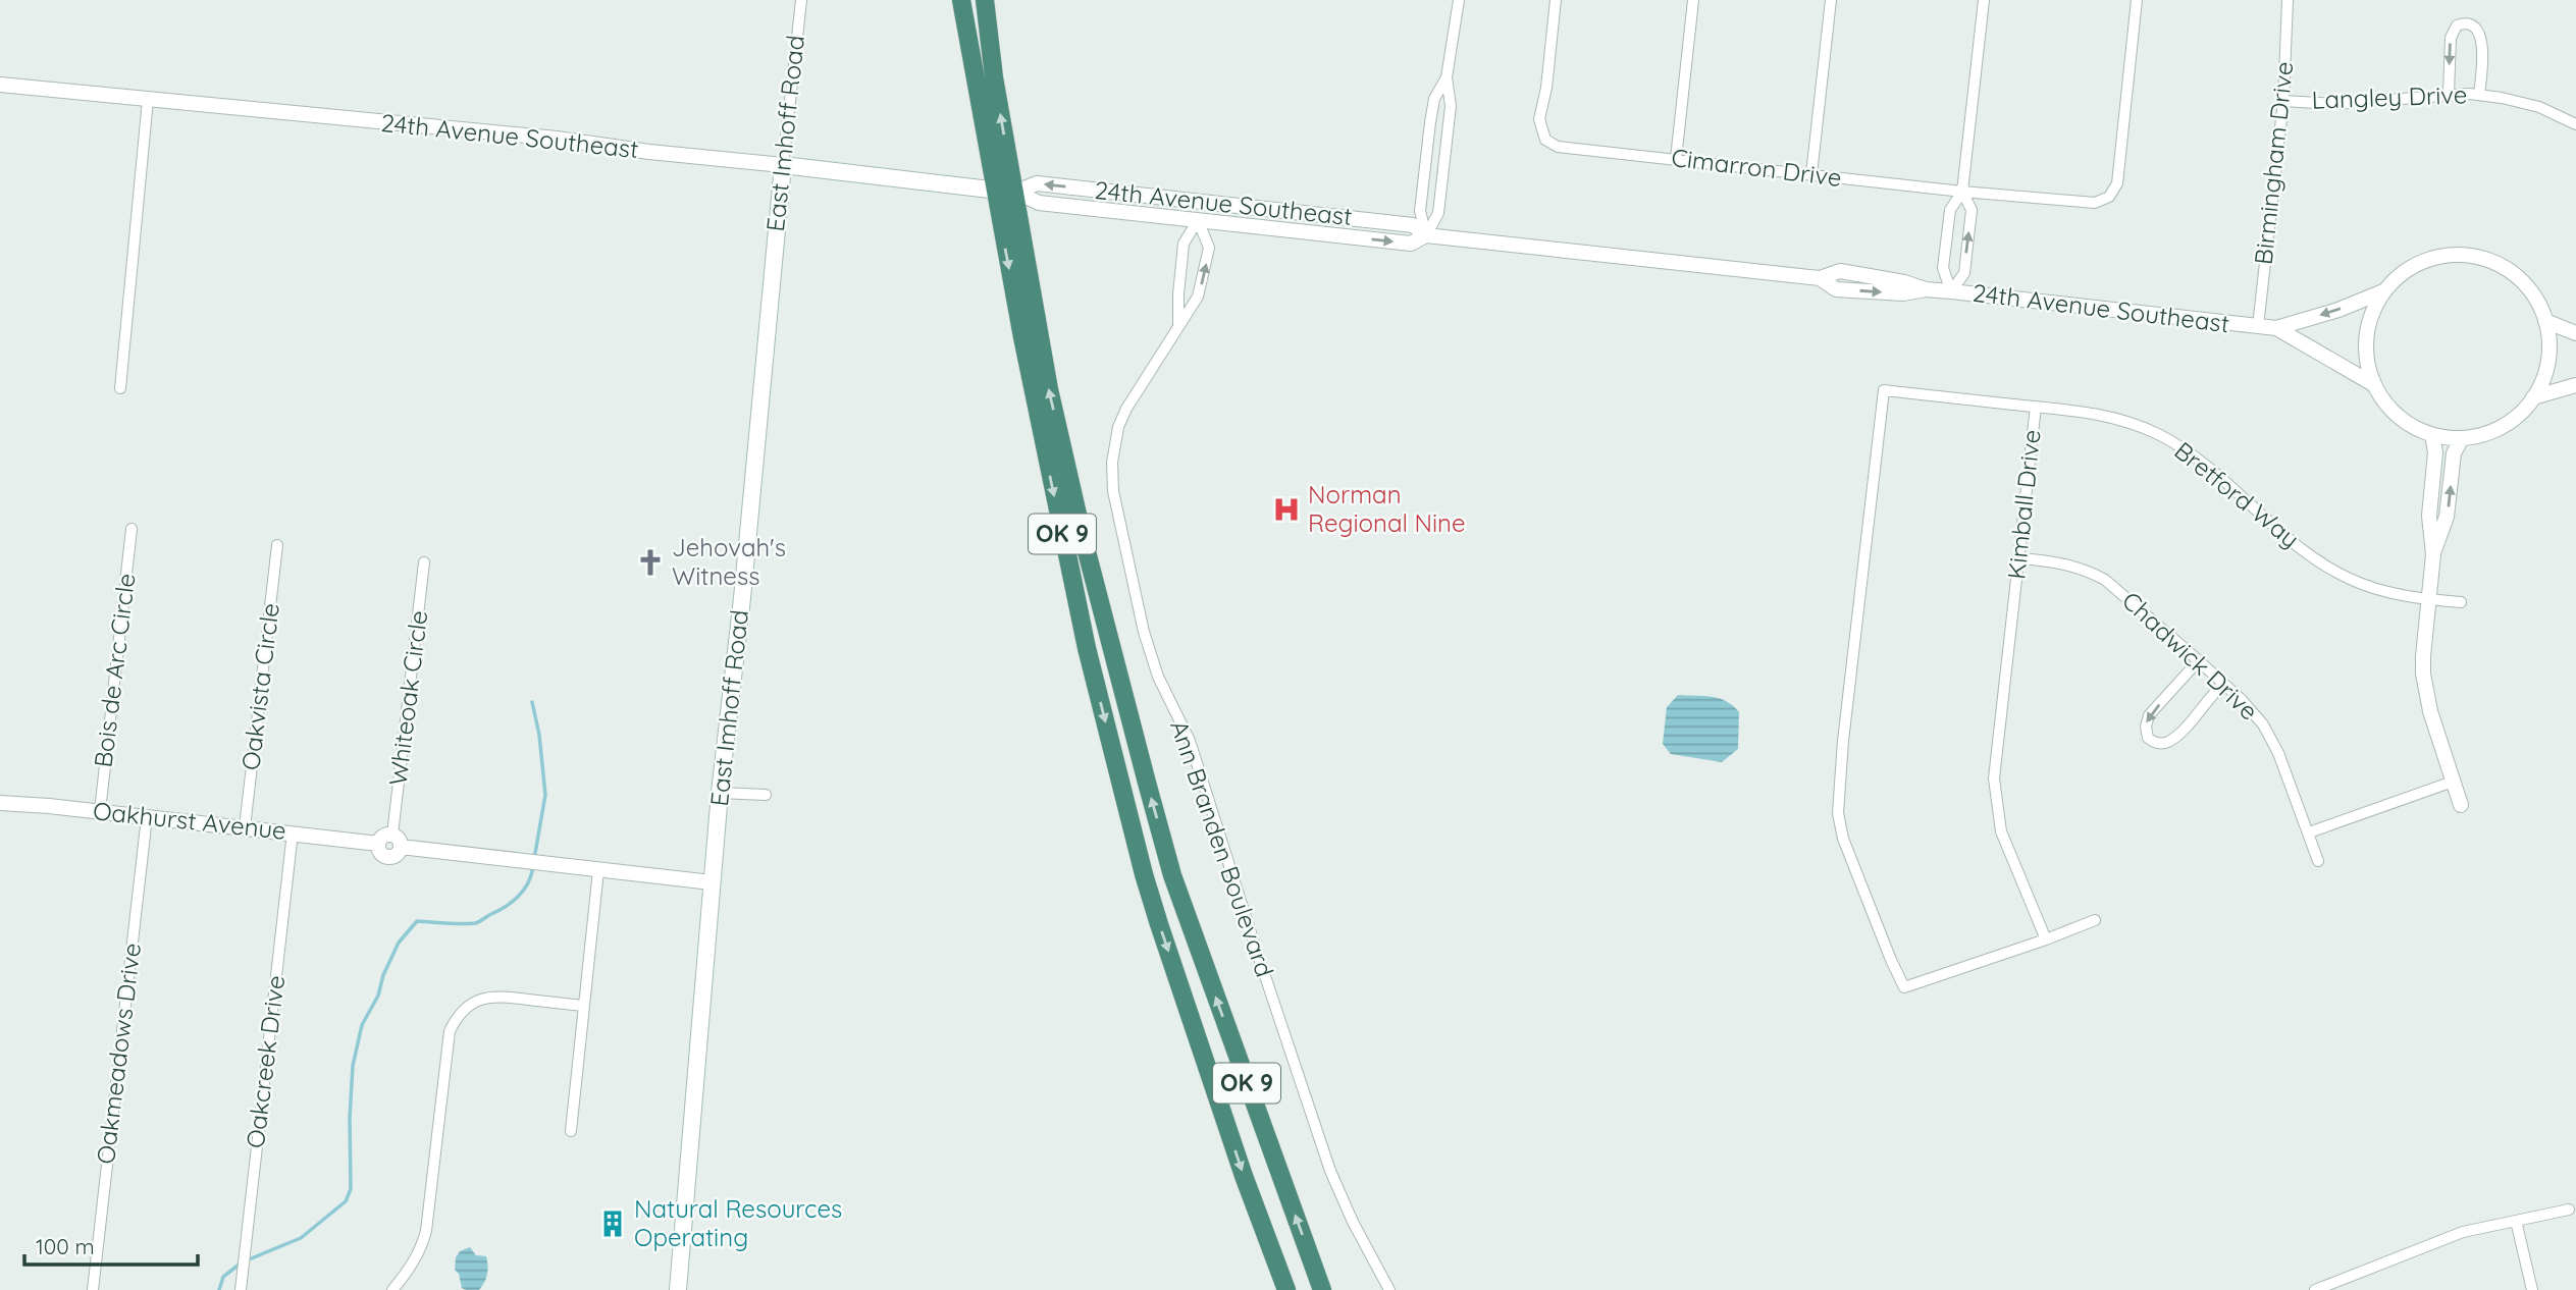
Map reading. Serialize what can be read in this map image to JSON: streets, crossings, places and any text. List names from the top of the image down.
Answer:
{
  "streets": {
    "highway": ["OK 9"],
    "main road": ["East Imhoff Road", "24th Avenue Southeast"],
    "street": [
      "Langley Drive",
      "Birmingham Drive",
      "Cimarron Drive",
      "Bretford Way",
      "Kimball Drive",
      "Chadwick Drive",
      "Bois de Arc Circle",
      "Oakvista Circle",
      "Whiteoak Circle",
      "Oakhurst Avenue",
      "Ann Branden Boulevard",
      "Oakmeadows Drive",
      "Oakcreek Drive"
    ]
  },
  "crossings": [
    ["Langley Drive", "Birmingham Drive"],
    ["East Imhoff Road", "24th Avenue Southeast"],
    ["24th Avenue Southeast", "Birmingham Drive"],
    ["24th Avenue Southeast", "OK 9"],
    ["24th Avenue Southeast", "Ann Branden Boulevard"],
    ["Bretford Way", "Kimball Drive"],
    ["Kimball Drive", "Chadwick Drive"],
    ["Bois de Arc Circle", "Oakhurst Avenue"],
    ["Oakvista Circle", "Oakhurst Avenue"],
    ["Whiteoak Circle", "Oakhurst Avenue"],
    ["Oakhurst Avenue", "Oakmeadows Drive"],
    ["Oakhurst Avenue", "Oakcreek Drive"]
  ],
  "places": {
    "hospital": ["Norman Regional Nine"],
    "church": ["Jehovah's Witness"],
    "building": ["Natural Resources Operating"]
  },
  "scale_bar": "100 m"
}
